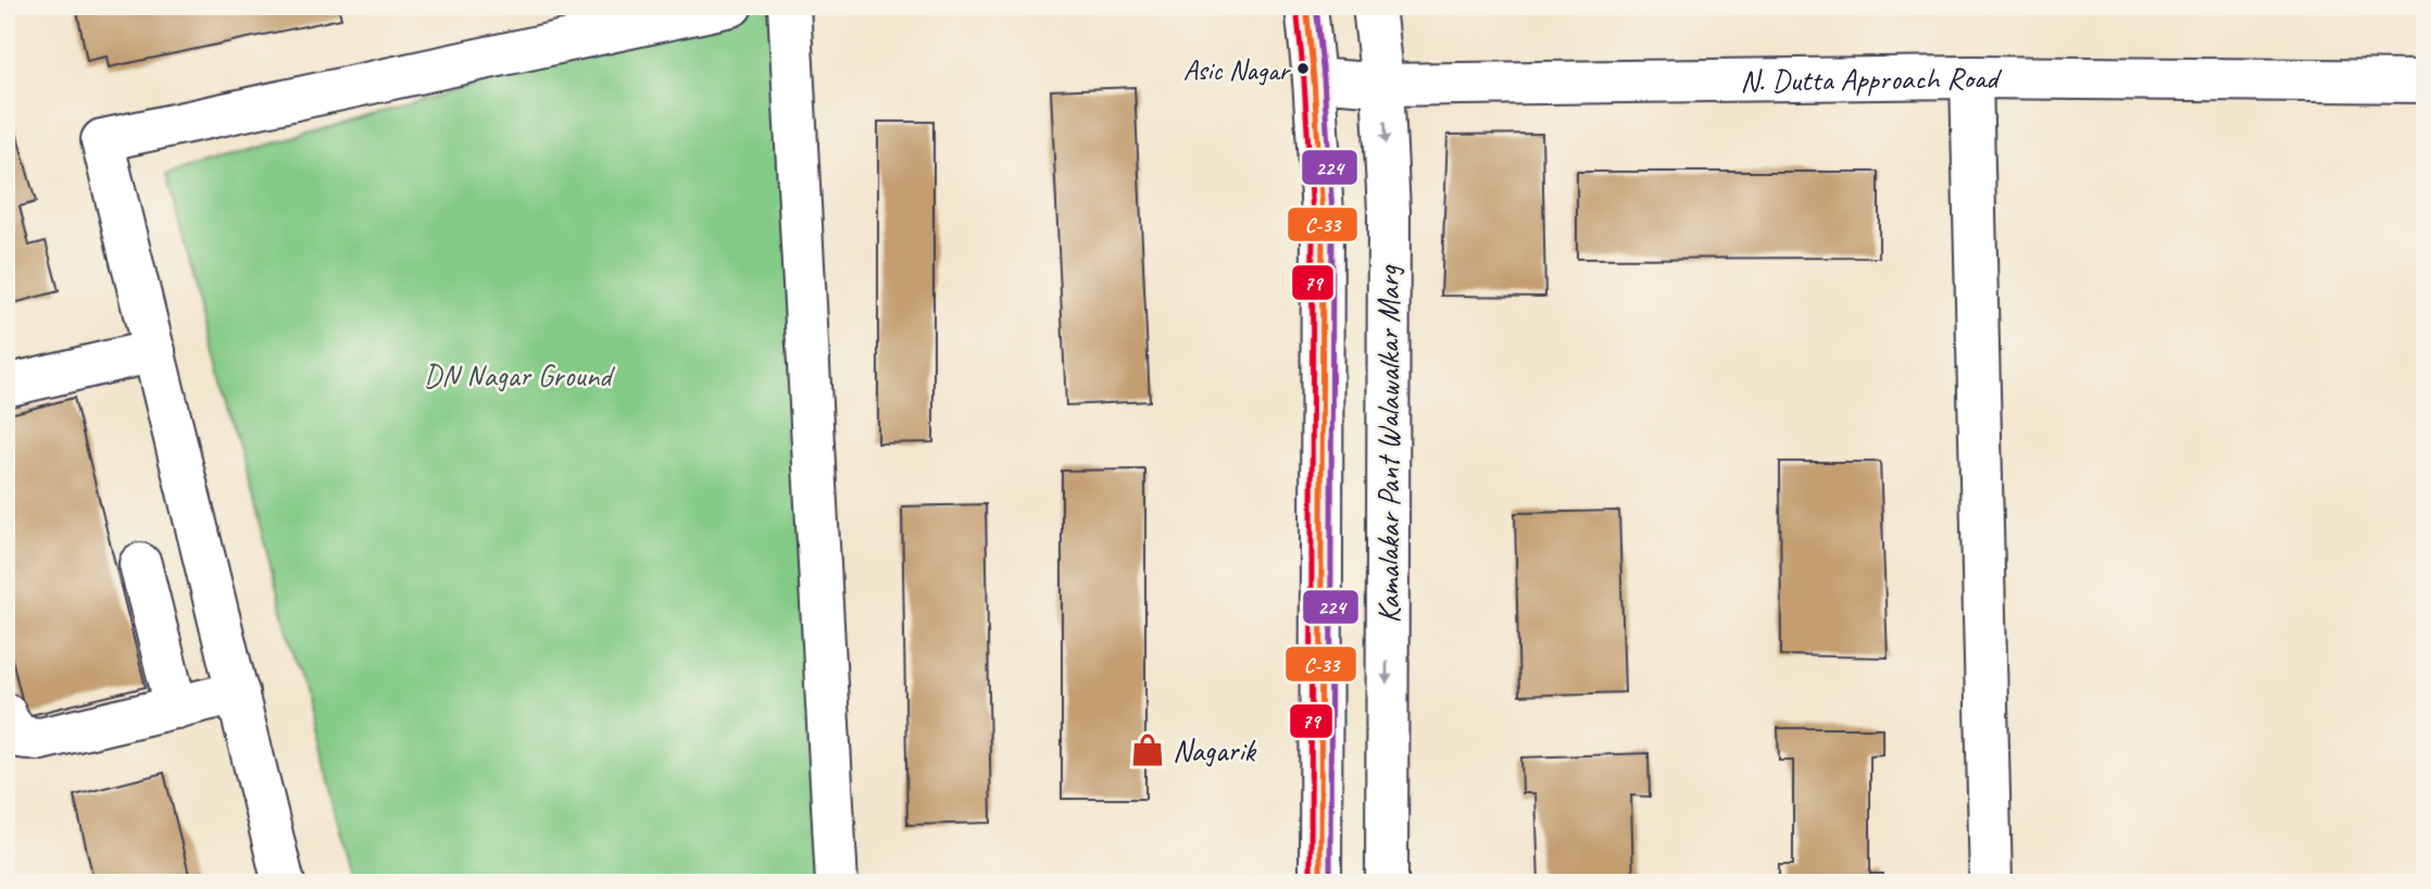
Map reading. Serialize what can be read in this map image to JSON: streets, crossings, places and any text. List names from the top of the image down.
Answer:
{
  "streets": {
    "street": ["N. Dutta Approach Road", "Kamalakar Pant Walawalkar Marg"]
  },
  "crossings": [
    ["N. Dutta Approach Road", "Kamalakar Pant Walawalkar Marg"]
  ],
  "parks": ["DN Nagar Ground"],
  "places": {
    "other": ["Asic Nagar"],
    "shop": ["Nagarik"]
  },
  "lines": ["transit line C-33", "transit line 224", "transit line 79"]
}
